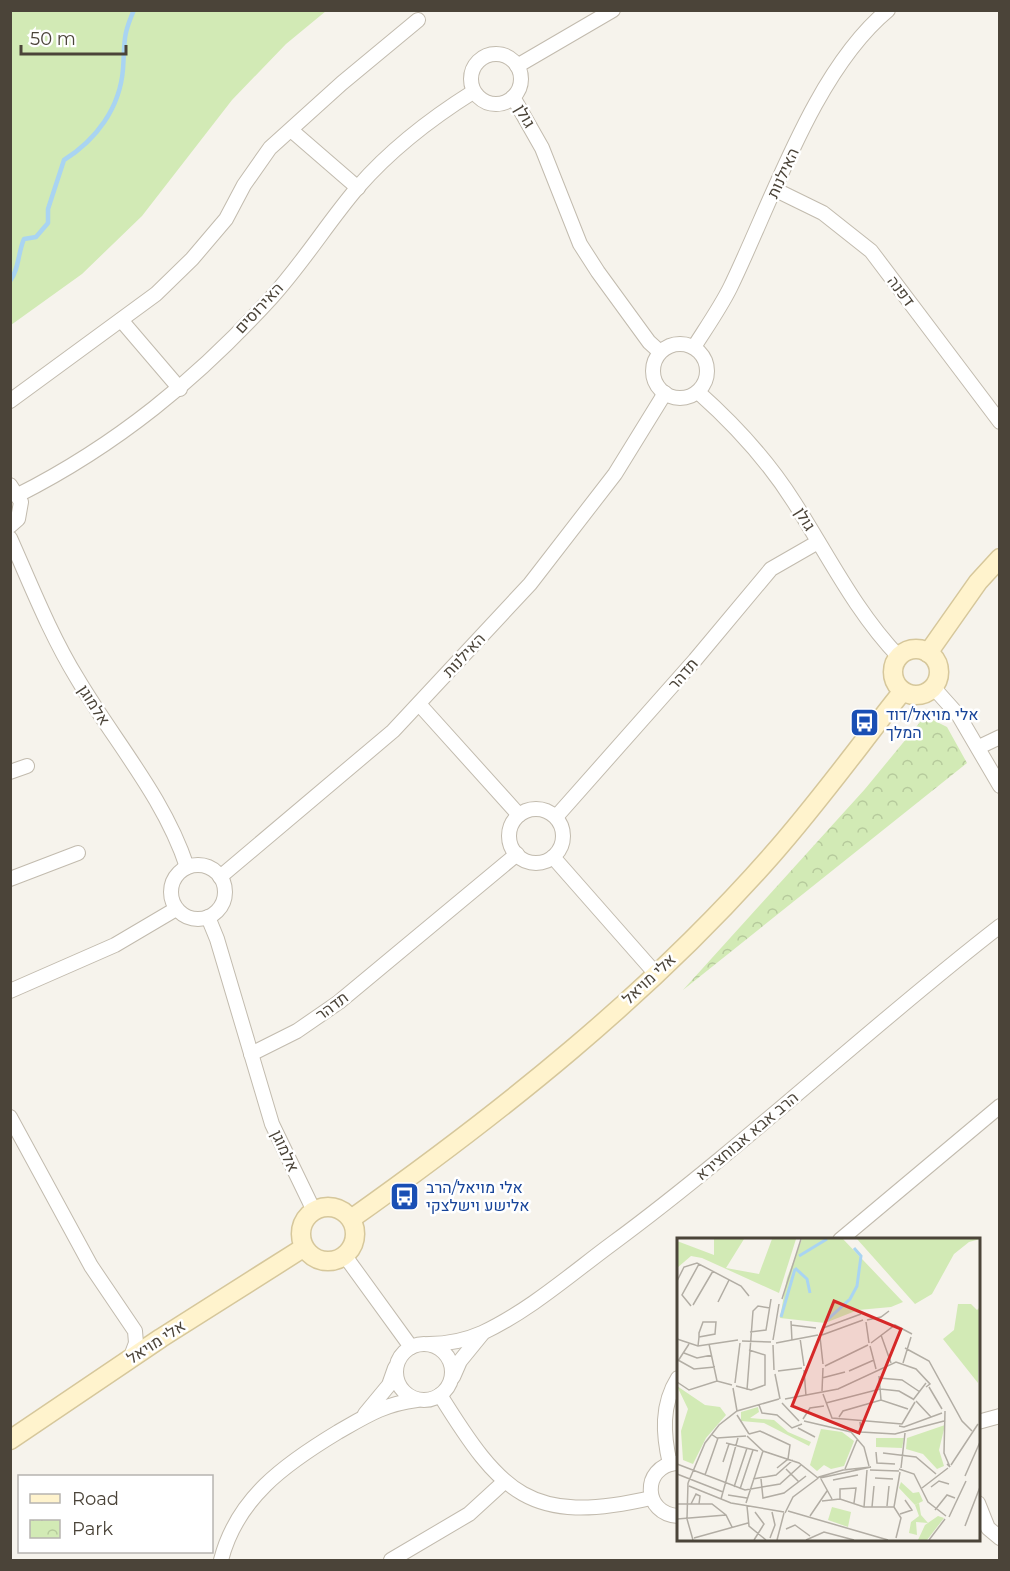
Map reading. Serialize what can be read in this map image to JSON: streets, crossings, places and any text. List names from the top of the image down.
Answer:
{
  "streets": {
    "street": [
      "גולן",
      "האילנות",
      "דפנה",
      "האירוסים",
      "תדהר",
      "אלמוגן",
      "אלי מויאל",
      "הרב אבא אבוחצירא"
    ]
  },
  "crossings": [
    ["גולן", "האילנות"],
    ["גולן", "האירוסים"],
    ["גולן", "תדהר"],
    ["גולן", "אלי מויאל"],
    ["האילנות", "דפנה"],
    ["האילנות", "אלמוגן"],
    ["תדהר", "אלמוגן"],
    ["אלמוגן", "אלי מויאל"]
  ],
  "places": {
    "bus stop": ["אלי מויאל/דוד המלך", "אלי מויאל/הרב אלישע וישלצקי"]
  },
  "legend": ["Road", "Park"],
  "scale_bar": "50 m"
}
